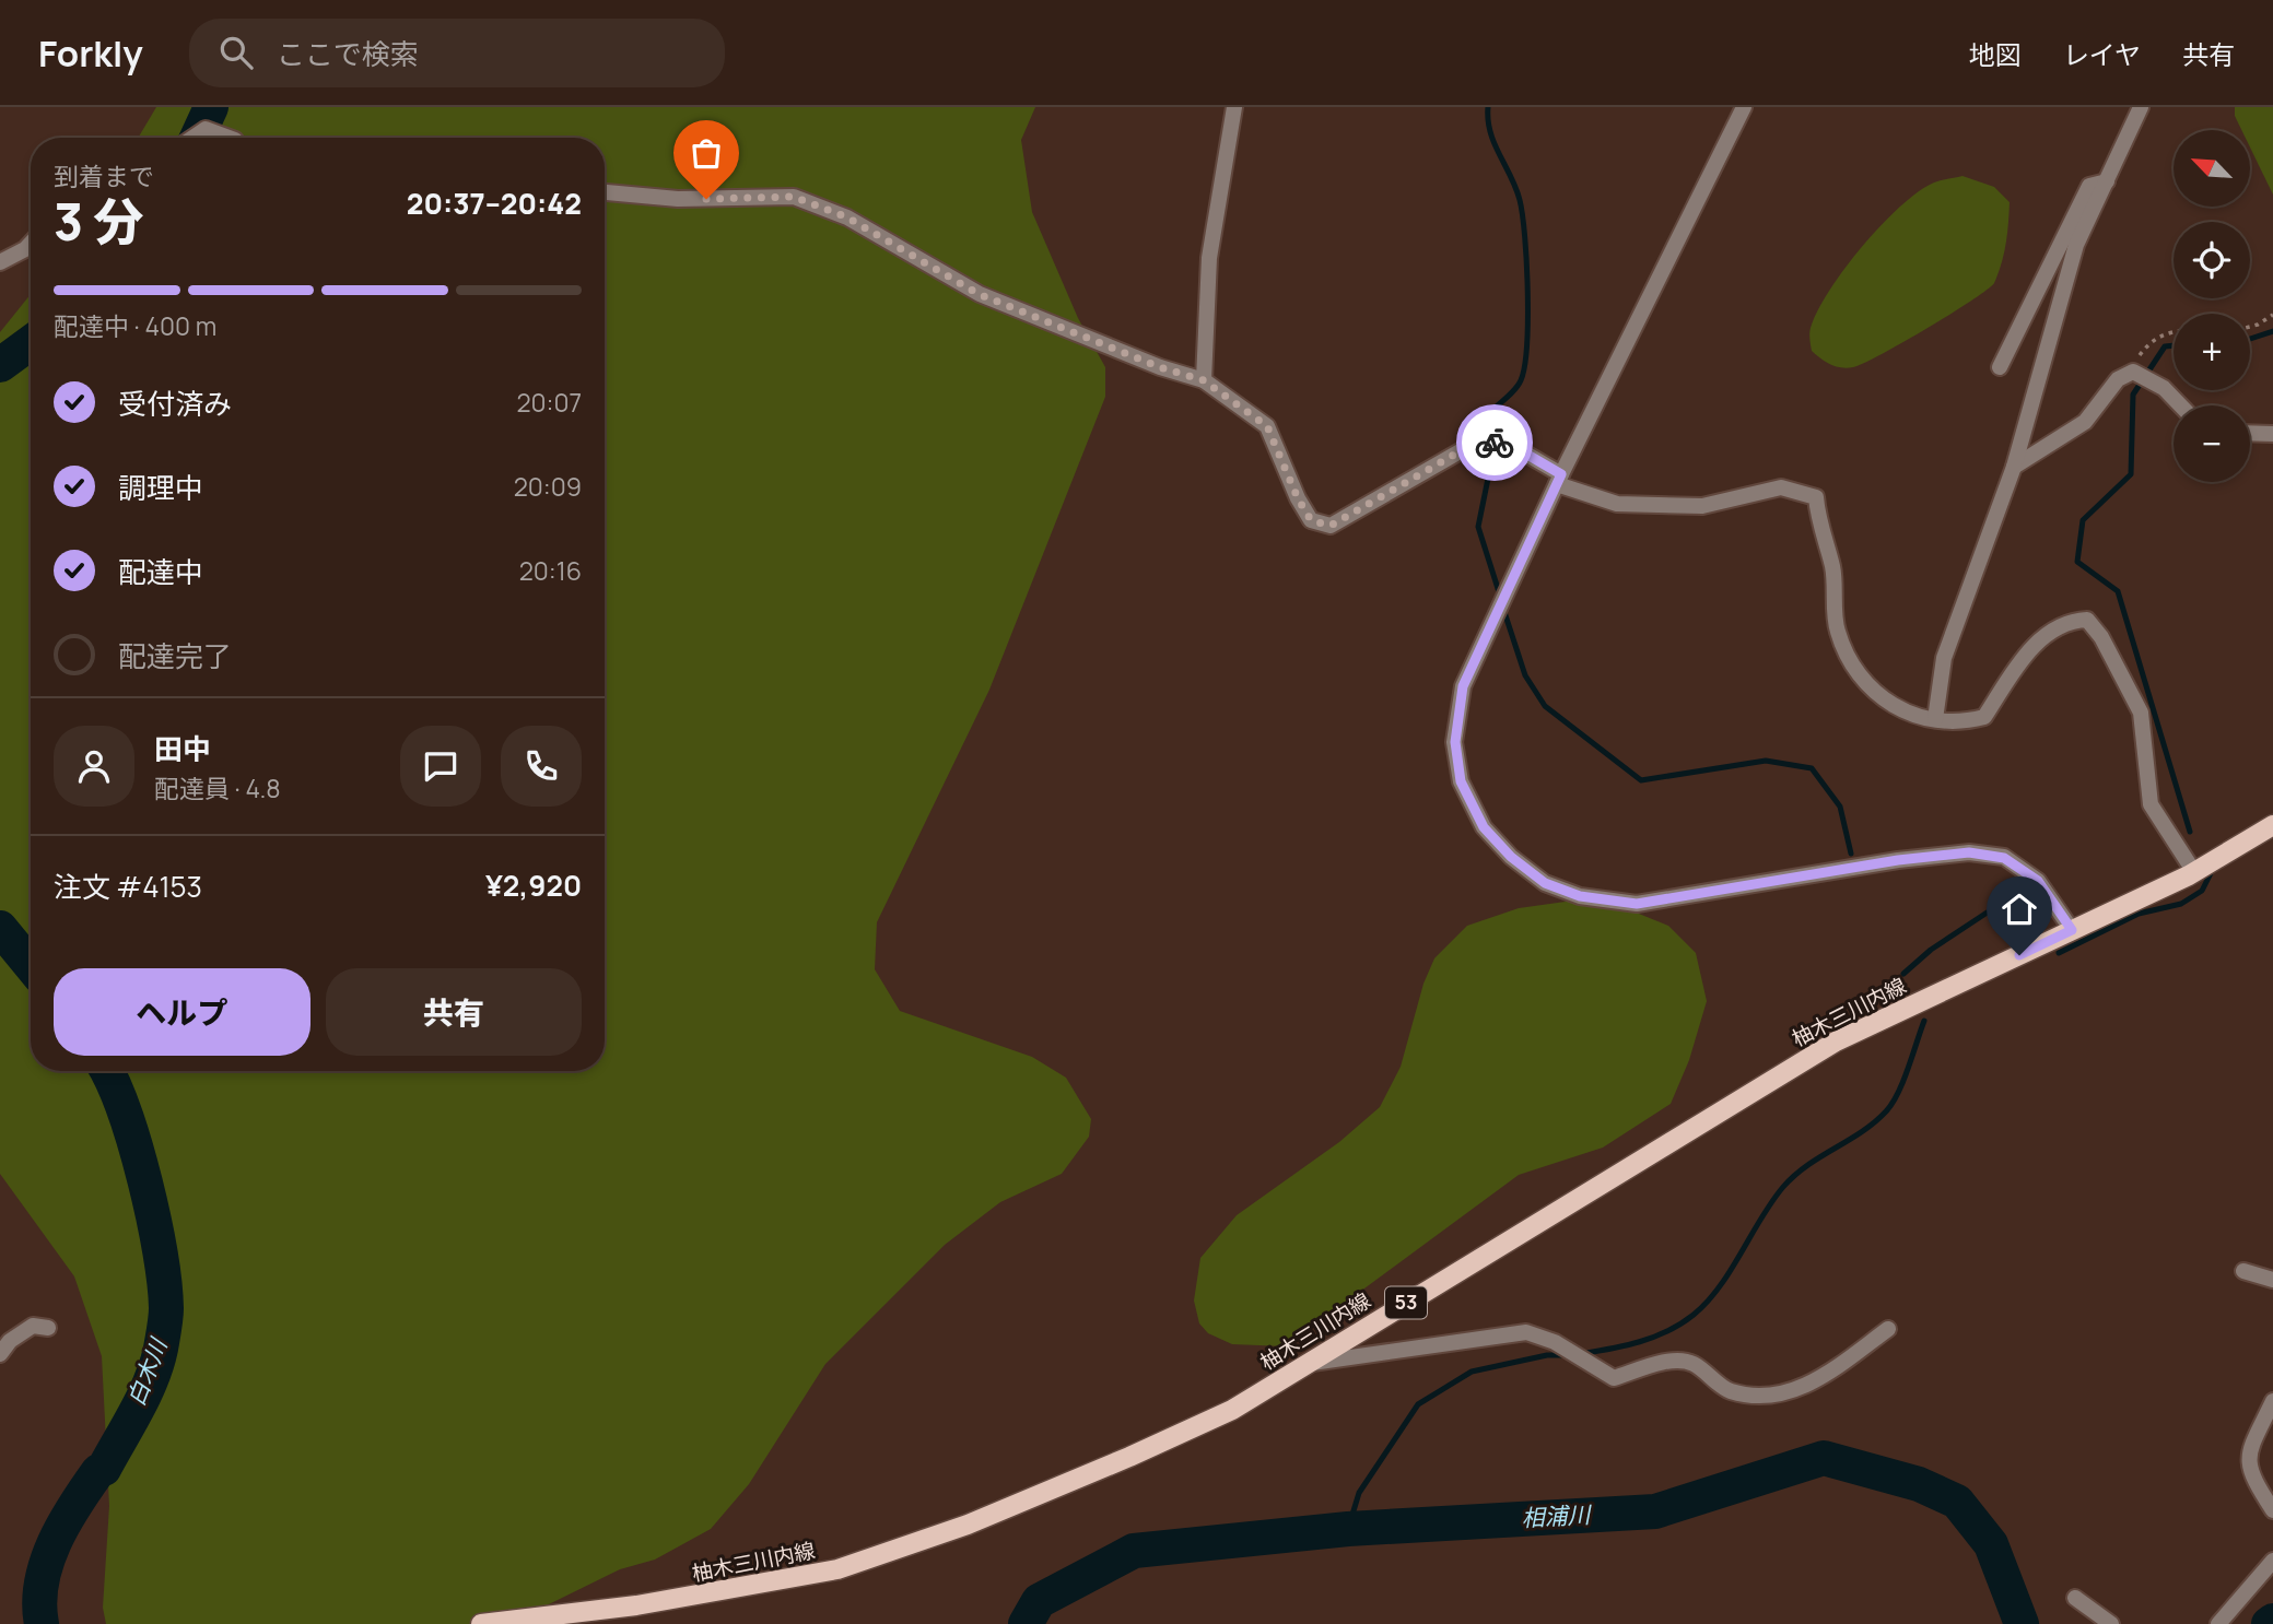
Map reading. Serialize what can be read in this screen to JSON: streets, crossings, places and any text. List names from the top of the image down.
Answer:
{
  "streets": {
    "main road": ["柚木三川内線", "53"]
  },
  "water": ["白木川", "相浦川"],
  "north": "top left",
  "page": {
    "header": "Forkly",
    "search": "ここで検索",
    "nav": ["地図", "レイヤ", "共有"],
    "map_buttons": ["+", "−"],
    "heading": ["3 分", "到着まで", "20:37–20:42"],
    "panel": [
      "田中",
      "配達員 · 4.8",
      "注文 #4153",
      "¥2,920"
    ],
    "bar": "配達中 · 400 m",
    "list": [
      ["受付済み", "20:07"],
      ["調理中", "20:09"],
      ["配達中", "20:16"],
      "配達完了"
    ],
    "buttons": ["ヘルプ", "共有"]
  }
}
